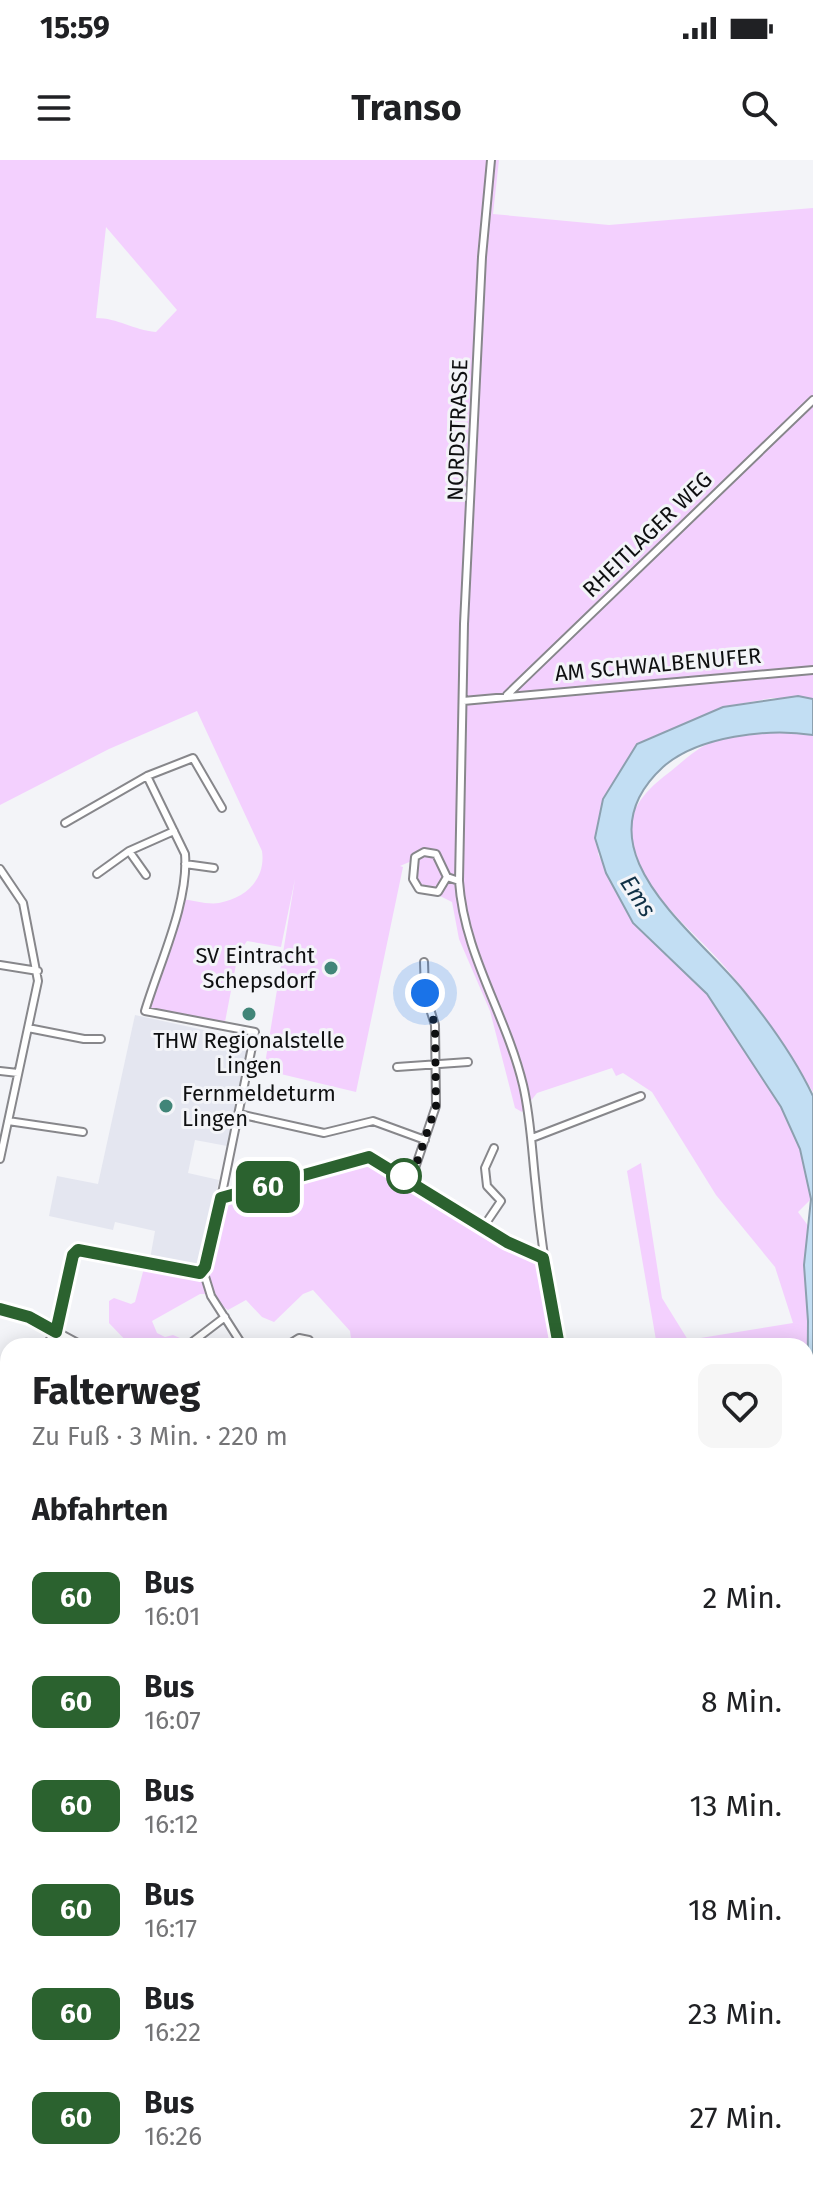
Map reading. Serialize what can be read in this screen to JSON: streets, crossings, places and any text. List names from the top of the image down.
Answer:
{
  "streets": {
    "street": ["NORDSTRASSE", "RHEITLAGER WEG", "AM SCHWALBENUFER"]
  },
  "crossings": [
    ["NORDSTRASSE", "AM SCHWALBENUFER"],
    ["RHEITLAGER WEG", "AM SCHWALBENUFER"]
  ],
  "water": ["Ems"],
  "places": ["SV Eintracht Schepsdorf", "THW Regionalstelle Lingen", "Fernmeldeturm Lingen"],
  "lines": ["bus line 60"],
  "page": {
    "status": "15:59",
    "header": "Transo",
    "on_map": "60",
    "heading": [
      ["Falterweg", "Zu Fuß · 3 Min. · 220 m"],
      "Abfahrten"
    ],
    "list": [
      {
        "mark": "60",
        "name": "Bus",
        "note": "16:01",
        "value": "2 Min."
      },
      {
        "mark": "60",
        "name": "Bus",
        "note": "16:07",
        "value": "8 Min."
      },
      {
        "mark": "60",
        "name": "Bus",
        "note": "16:12",
        "value": "13 Min."
      },
      {
        "mark": "60",
        "name": "Bus",
        "note": "16:17",
        "value": "18 Min."
      },
      {
        "mark": "60",
        "name": "Bus",
        "note": "16:22",
        "value": "23 Min."
      },
      {
        "mark": "60",
        "name": "Bus",
        "note": "16:26",
        "value": "27 Min."
      }
    ]
  }
}
